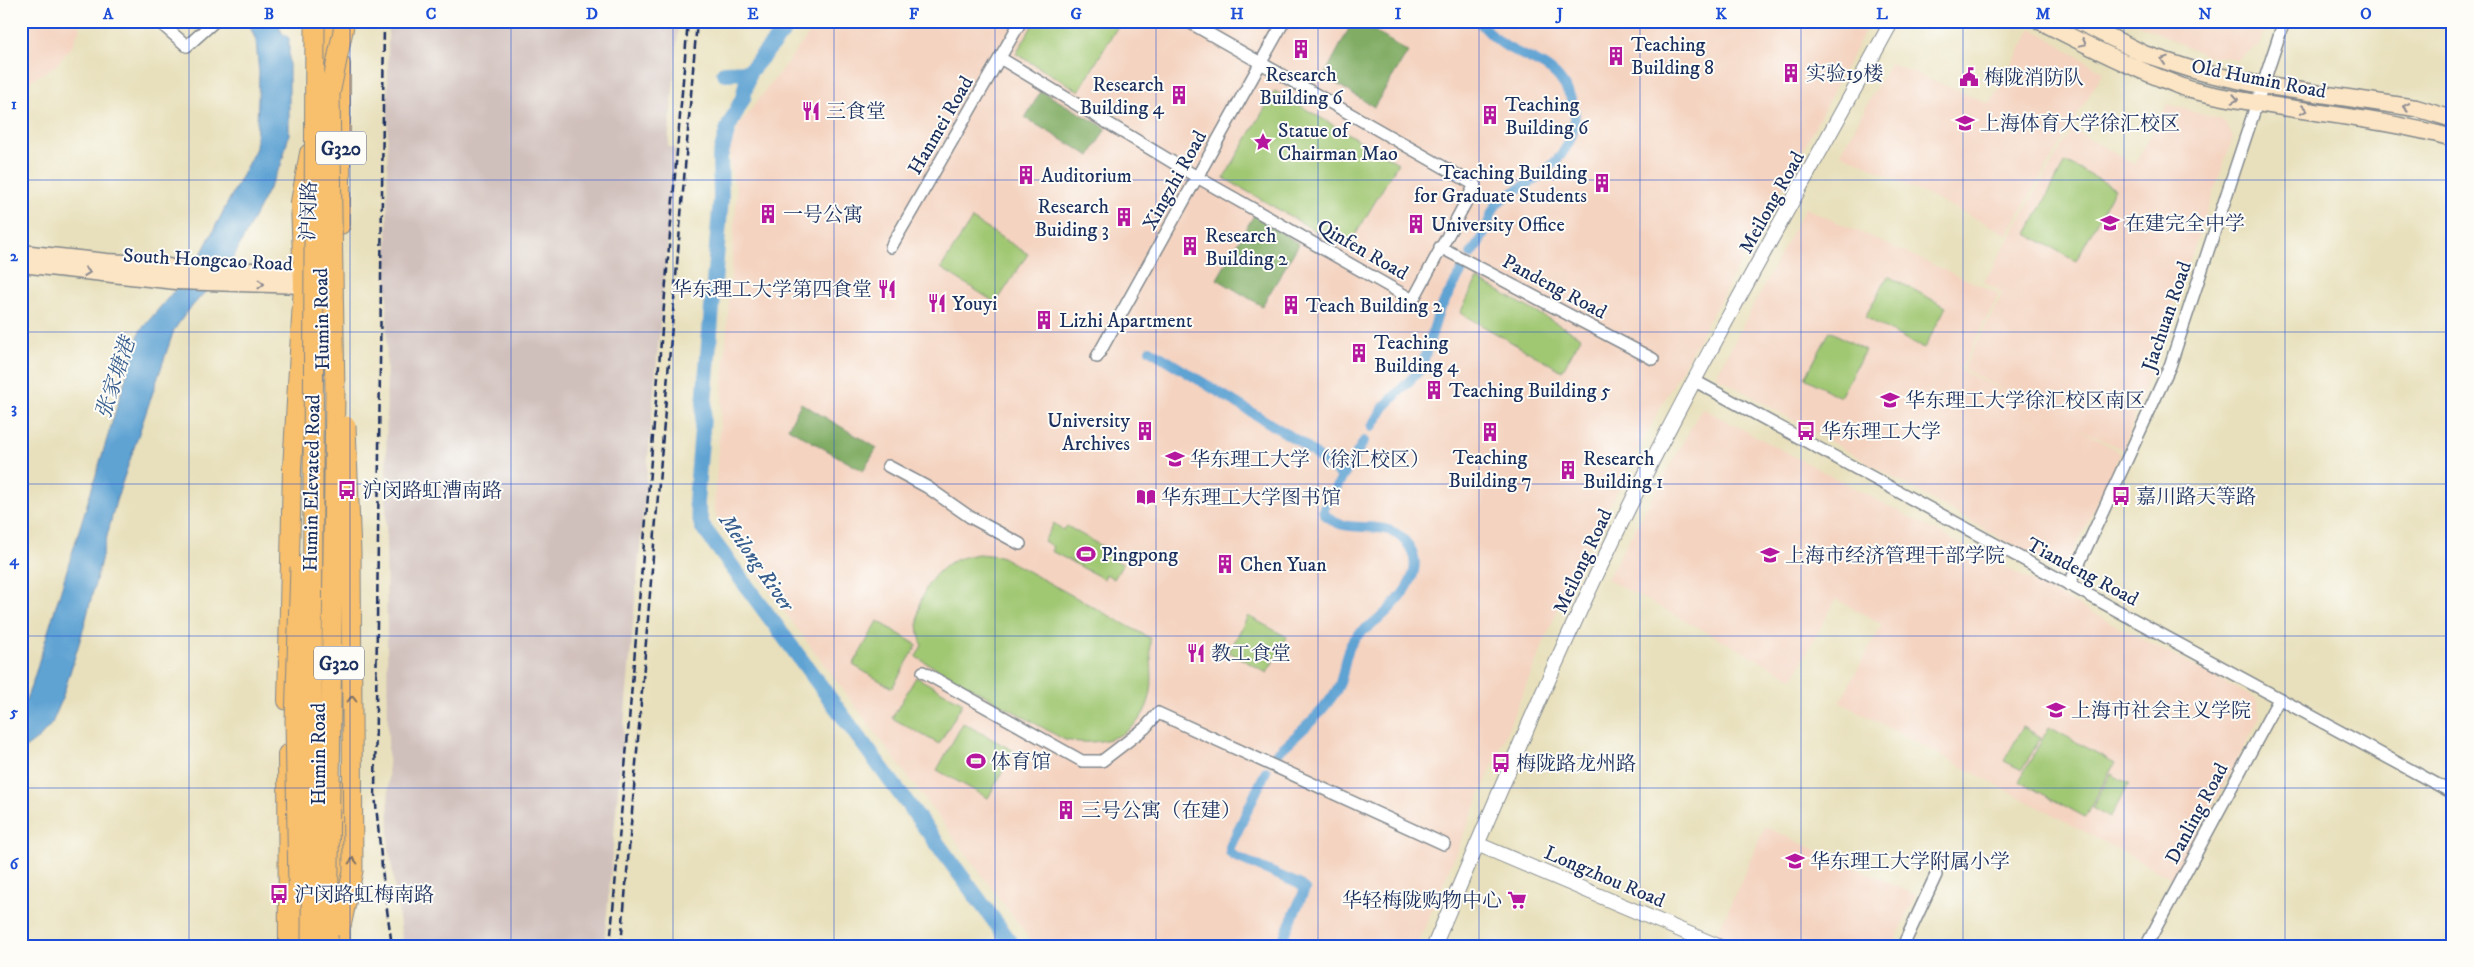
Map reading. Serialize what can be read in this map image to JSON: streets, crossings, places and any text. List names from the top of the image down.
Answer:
{
  "streets": {
    "highway": ["Humin Elevated Road"],
    "main road": [
      "Old Humin Road",
      "G320",
      "沪闵路",
      "South Hongcao Road",
      "Humin Road"
    ],
    "street": [
      "Hanmei Road",
      "Xingzhi Road",
      "Meilong Road",
      "Qinfen Road",
      "Pandeng Road",
      "Jiachuan Road",
      "Tiandeng Road",
      "Danling Road",
      "Longzhou Road"
    ]
  },
  "crossings": [
    ["Old Humin Road", "Jiachuan Road"],
    ["Hanmei Road", "Qinfen Road"],
    ["Xingzhi Road", "Qinfen Road"],
    ["Meilong Road", "Tiandeng Road"],
    ["Meilong Road", "Longzhou Road"],
    ["沪闵路", "South Hongcao Road"],
    ["沪闵路", "Humin Road"],
    ["Qinfen Road", "Pandeng Road"],
    ["South Hongcao Road", "Humin Road"],
    ["Jiachuan Road", "Tiandeng Road"],
    ["Humin Road", "Humin Elevated Road"],
    ["Tiandeng Road", "Danling Road"]
  ],
  "water": ["张家塘港", "Meilong River"],
  "places": {
    "building": [
      "Research Building 6",
      "Teaching Building 8",
      "实验19楼",
      "Research Building 4",
      "Teaching Building 6",
      "Auditorium",
      "Teaching Building for Graduate Students",
      "一号公寓",
      "Research Buiding 3",
      "University Office",
      "Research Building 2",
      "Teach Building 2",
      "Lizhi Apartment",
      "Teaching Building 4",
      "Teaching Building 5",
      "University Archives",
      "Teaching Building 7",
      "Research Building 1",
      "Chen Yuan",
      "三号公寓（在建）"
    ],
    "public building": ["梅陇消防队"],
    "restaurant": [
      "三食堂",
      "华东理工大学第四食堂",
      "Youyi",
      "教工食堂"
    ],
    "school or university": [
      "上海体育大学徐汇校区",
      "在建完全中学",
      "华东理工大学徐汇校区南区",
      "华东理工大学（徐汇校区）",
      "上海市经济管理干部学院",
      "上海市社会主义学院",
      "华东理工大学附属小学"
    ],
    "place": ["Statue of Chairman Mao"],
    "bus stop": [
      "华东理工大学",
      "沪闵路虹漕南路",
      "嘉川路天等路",
      "梅陇路龙州路",
      "沪闵路虹梅南路"
    ],
    "library": ["华东理工大学图书馆"],
    "sports": ["Pingpong", "体育馆"],
    "supermarket": ["华轻梅陇购物中心"]
  },
  "grid": {
    "columns": [
      "A",
      "B",
      "C",
      "D",
      "E",
      "F",
      "G",
      "H",
      "I",
      "J",
      "K",
      "L",
      "M",
      "N",
      "O"
    ],
    "rows": [
      "1",
      "2",
      "3",
      "4",
      "5",
      "6"
    ]
  }
}
